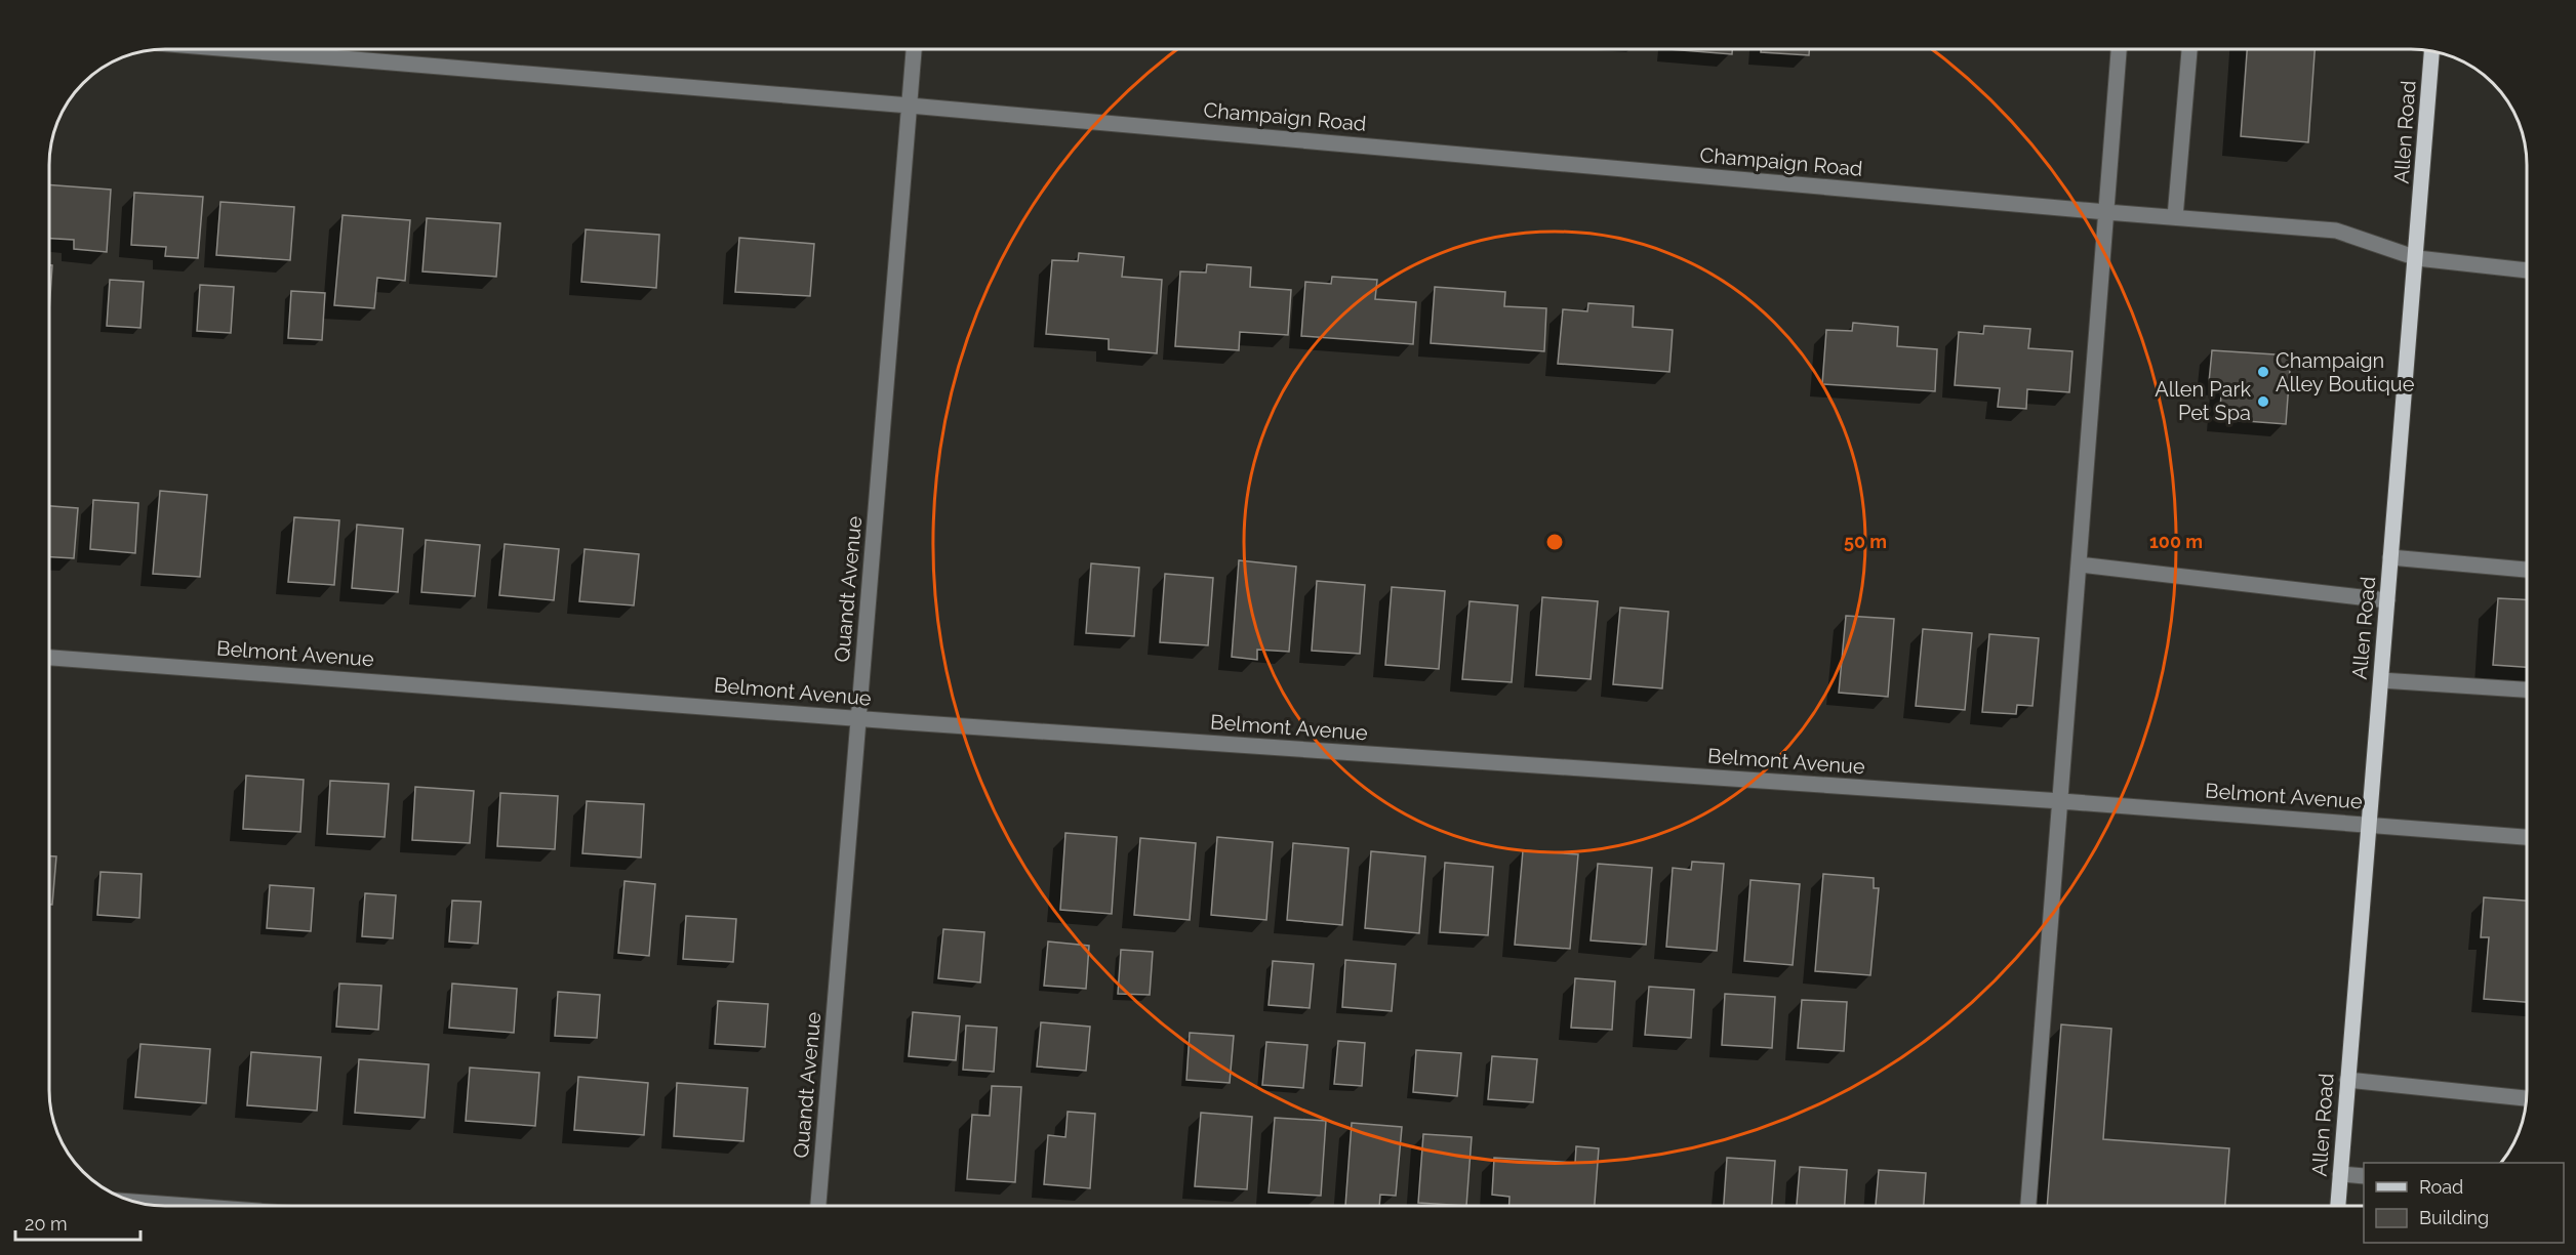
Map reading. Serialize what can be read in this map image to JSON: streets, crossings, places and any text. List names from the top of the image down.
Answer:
{
  "streets": {
    "main road": ["Allen Road"],
    "street": ["Champaign Road", "Quandt Avenue", "Belmont Avenue"]
  },
  "crossings": [
    ["Champaign Road", "Allen Road"],
    ["Champaign Road", "Quandt Avenue"],
    ["Allen Road", "Belmont Avenue"],
    ["Quandt Avenue", "Belmont Avenue"]
  ],
  "places": ["Champaign Alley Boutique", "Allen Park Pet Spa"],
  "legend": ["Road", "Building"],
  "scale_bar": "20 m",
  "rings": ["50 m", "100 m"]
}
